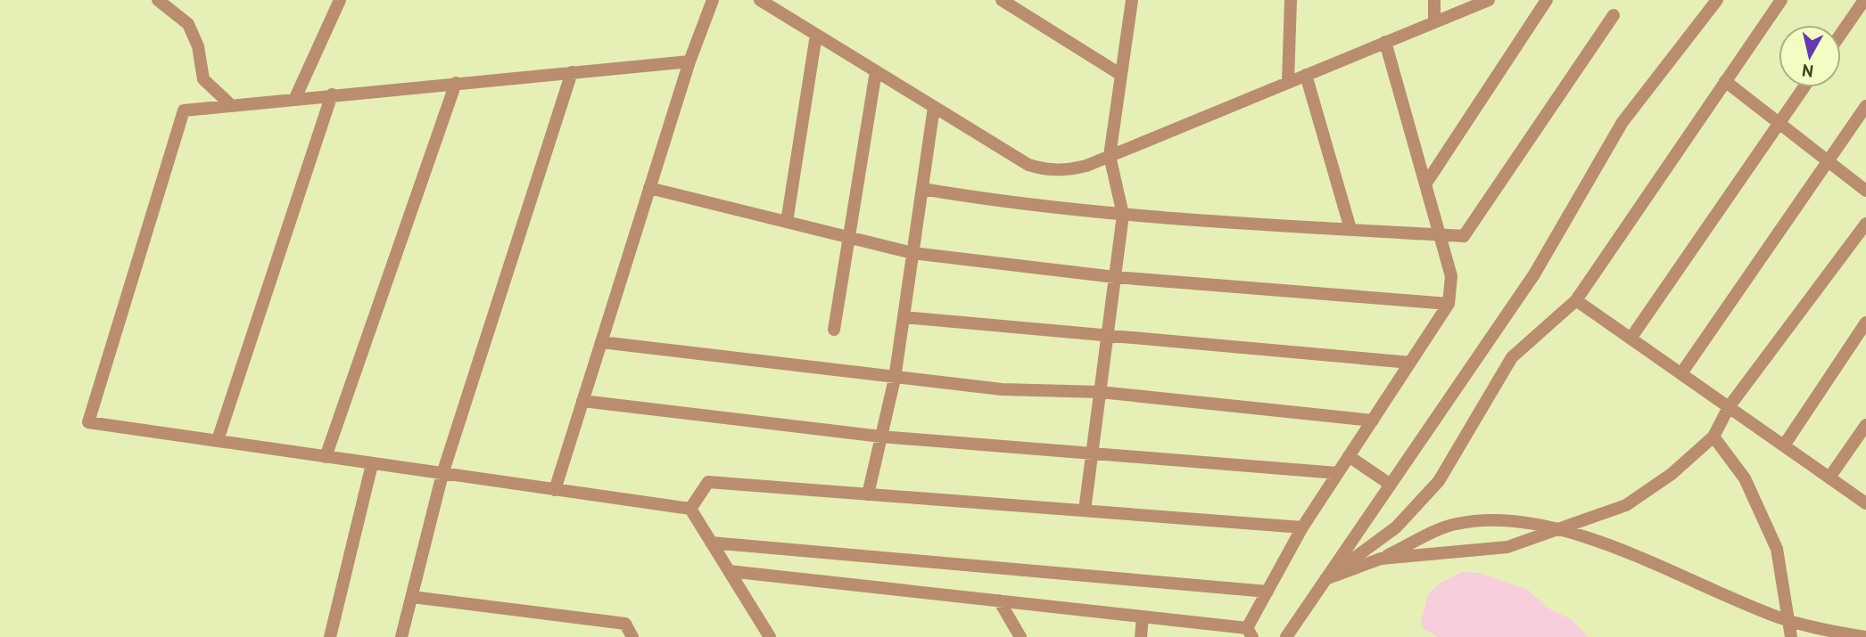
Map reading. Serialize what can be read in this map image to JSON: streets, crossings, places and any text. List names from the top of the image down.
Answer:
{
  "north": "bottom"
}
